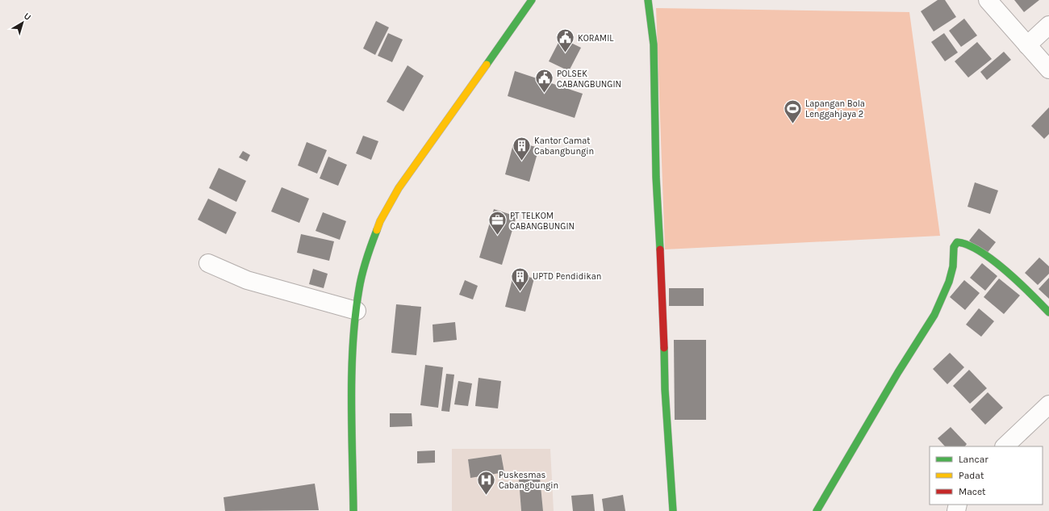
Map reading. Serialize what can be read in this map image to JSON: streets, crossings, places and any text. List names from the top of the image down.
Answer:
{
  "places": {
    "public building": ["KORAMIL", "POLSEK CABANGBUNGIN"],
    "sports": ["Lapangan Bola Lenggahjaya 2"],
    "building": ["Kantor Camat Cabangbungin", "UPTD Pendidikan"],
    "office": ["PT TELKOM CABANGBUNGIN"],
    "hospital": ["Puskesmas Cabangbungin"]
  },
  "legend": ["Lancar", "Padat", "Macet"],
  "north": "top right"
}
